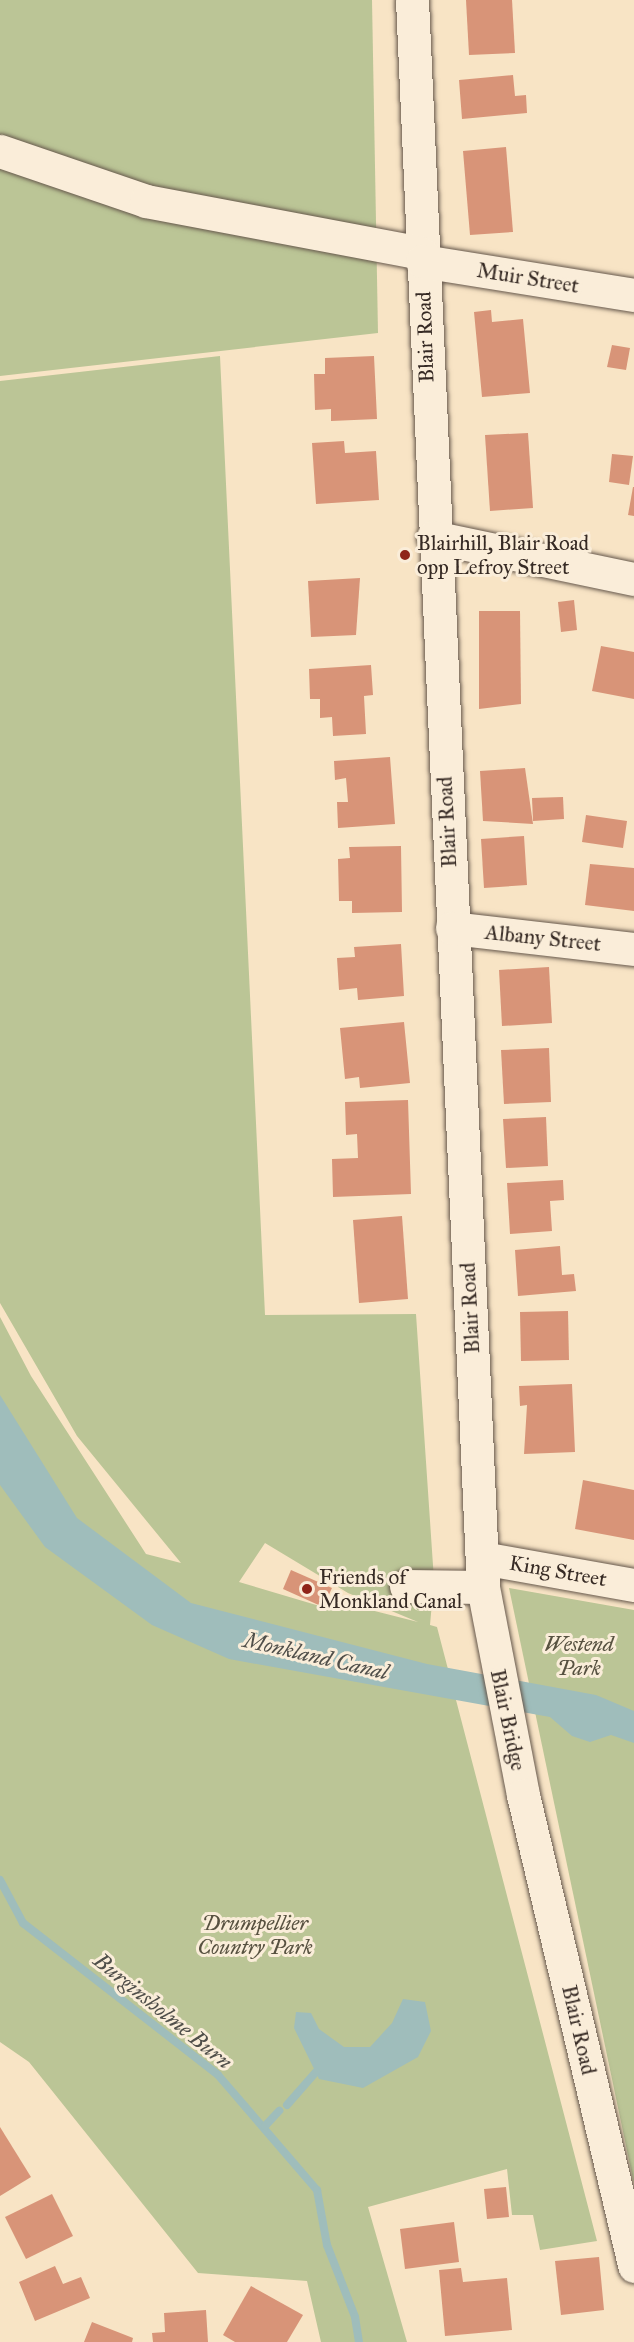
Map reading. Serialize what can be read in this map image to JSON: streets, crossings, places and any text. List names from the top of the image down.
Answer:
{
  "streets": {
    "street": [
      "Muir Street",
      "Blair Road",
      "Albany Street",
      "King Street",
      "Blair Bridge"
    ]
  },
  "crossings": [
    ["Muir Street", "Blair Road"],
    ["Blair Road", "Albany Street"],
    ["Blair Road", "King Street"],
    ["Blair Road", "Blair Bridge"]
  ],
  "water": ["Monkland Canal", "Burginsholme Burn"],
  "parks": ["Westend Park", "Drumpellier Country Park"],
  "places": ["Blairhill, Blair Road opp Lefroy Street", "Friends of Monkland Canal"]
}
